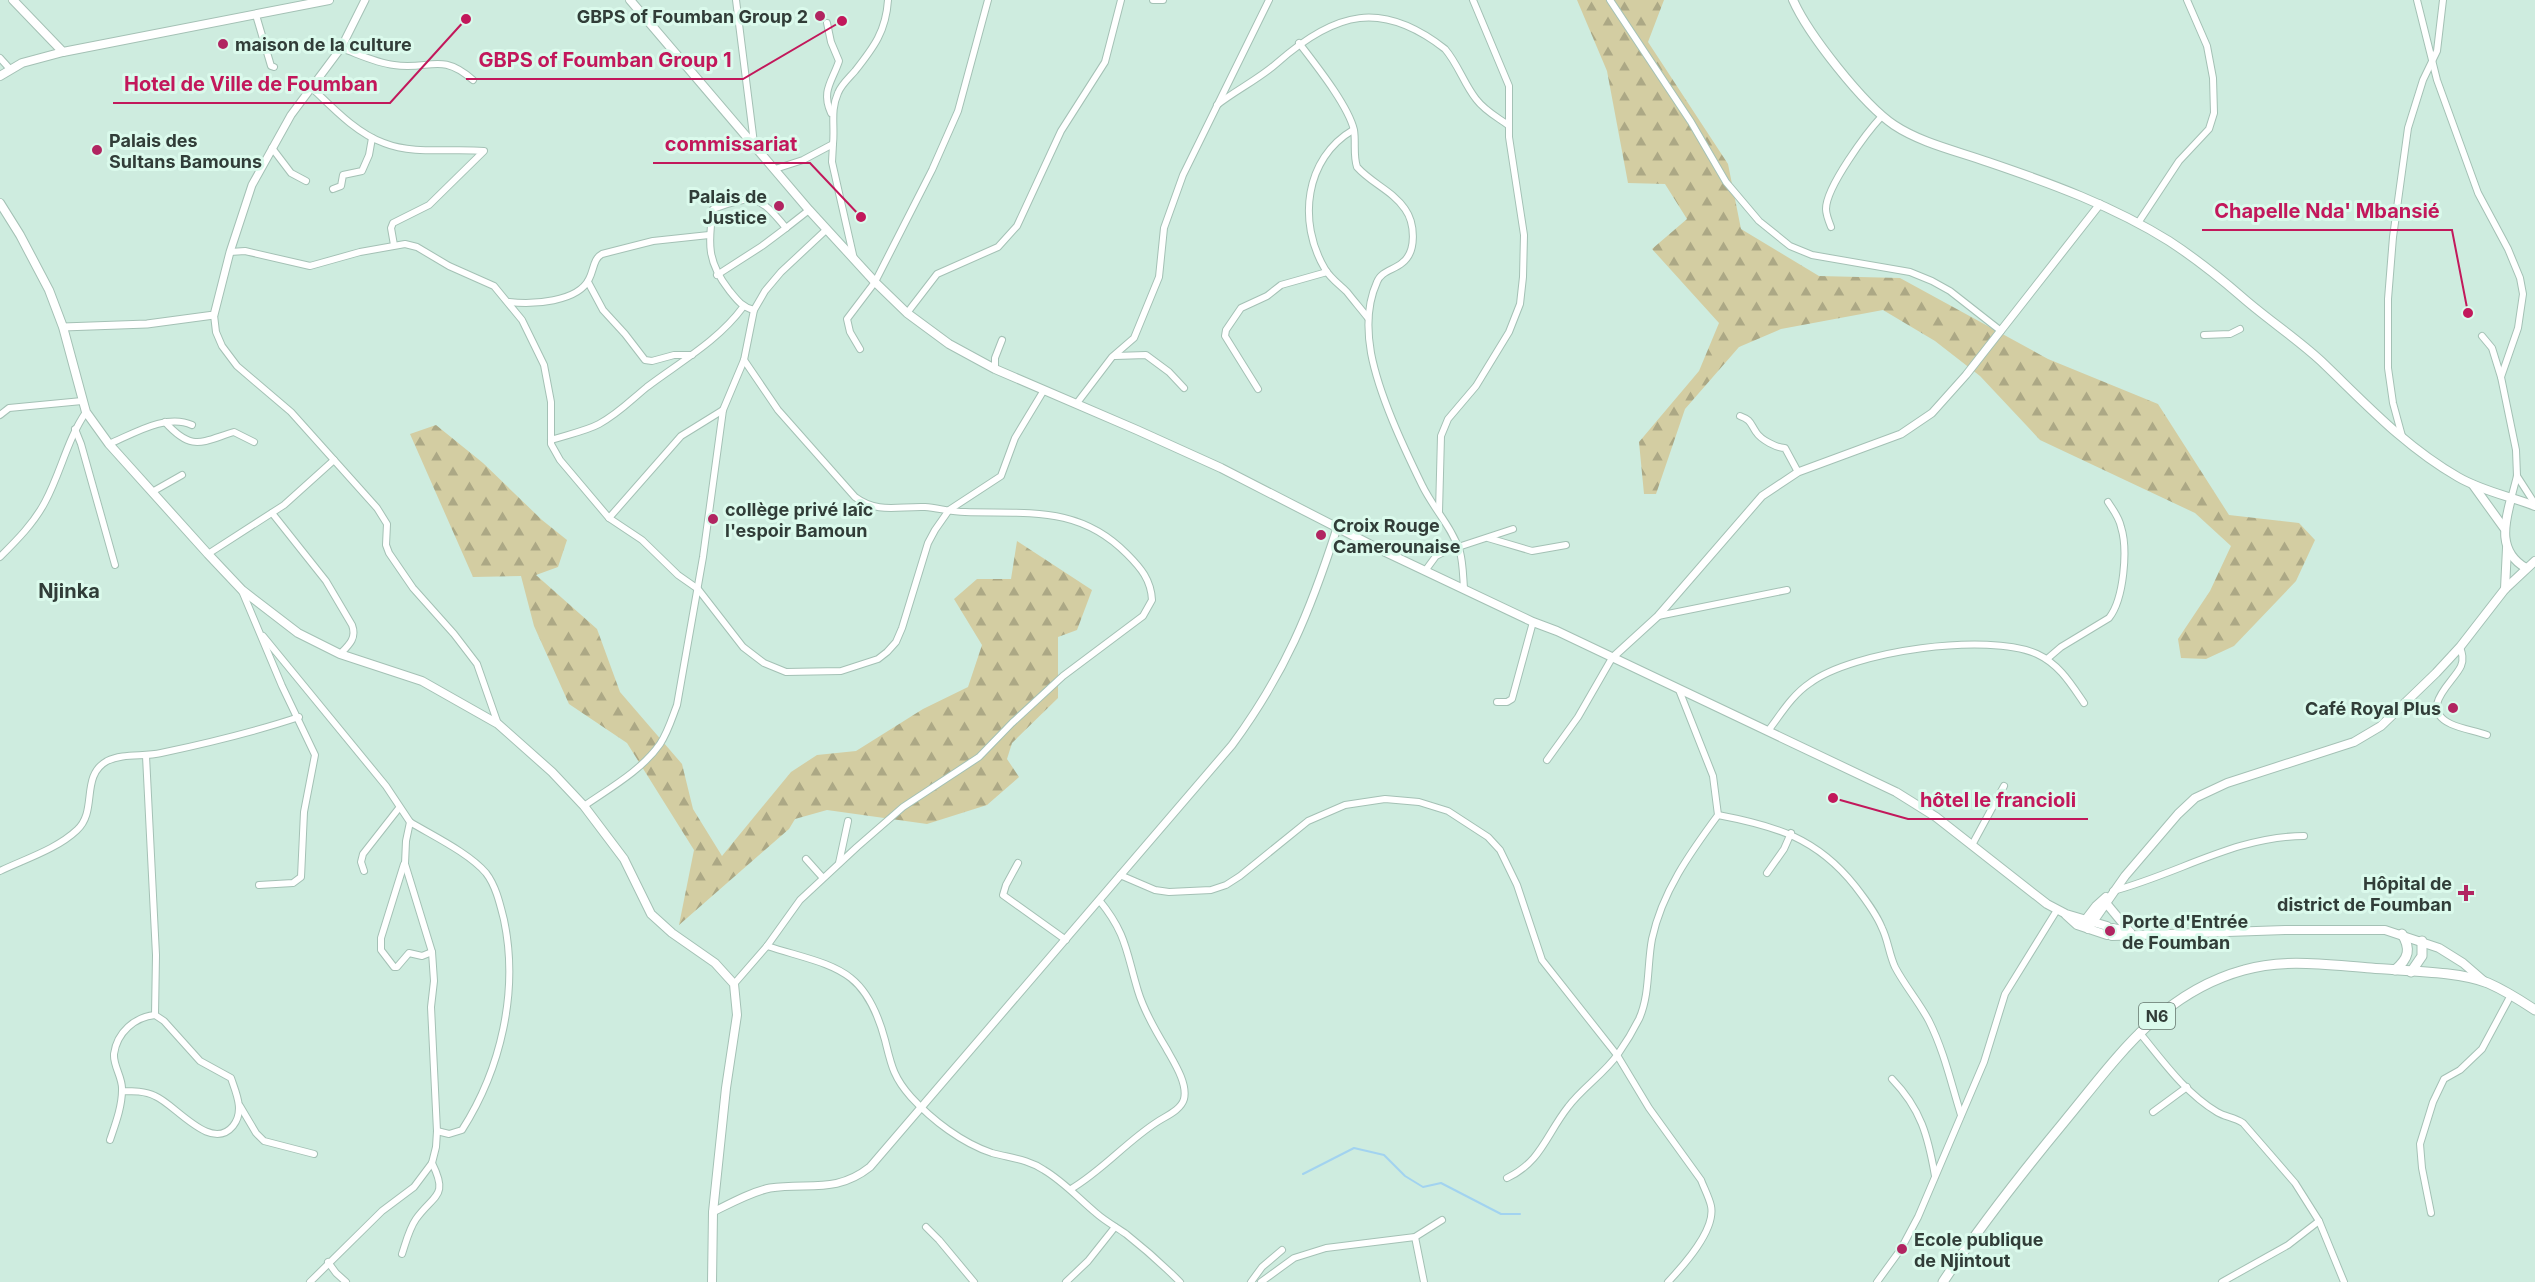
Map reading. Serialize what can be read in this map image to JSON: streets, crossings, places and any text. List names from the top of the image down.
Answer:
{
  "streets": {
    "highway": ["N6"]
  },
  "districts": ["Njinka"],
  "places": {
    "other": [
      "GBPS of Foumban Group 2",
      "Hotel de Ville de Foumban",
      "GBPS of Foumban Group 1",
      "maison de la culture",
      "Palais des Sultans Bamouns",
      "Palais de Justice",
      "commissariat",
      "Chapelle Nda' Mbansié",
      "collège privé laîc l'espoir Bamoun",
      "Croix Rouge Camerounaise",
      "Café Royal Plus",
      "hôtel le francioli",
      "Porte d'Entrée de Foumban",
      "Ecole publique de Njintout"
    ],
    "health": ["Hôpital de district de Foumban"]
  }
}
